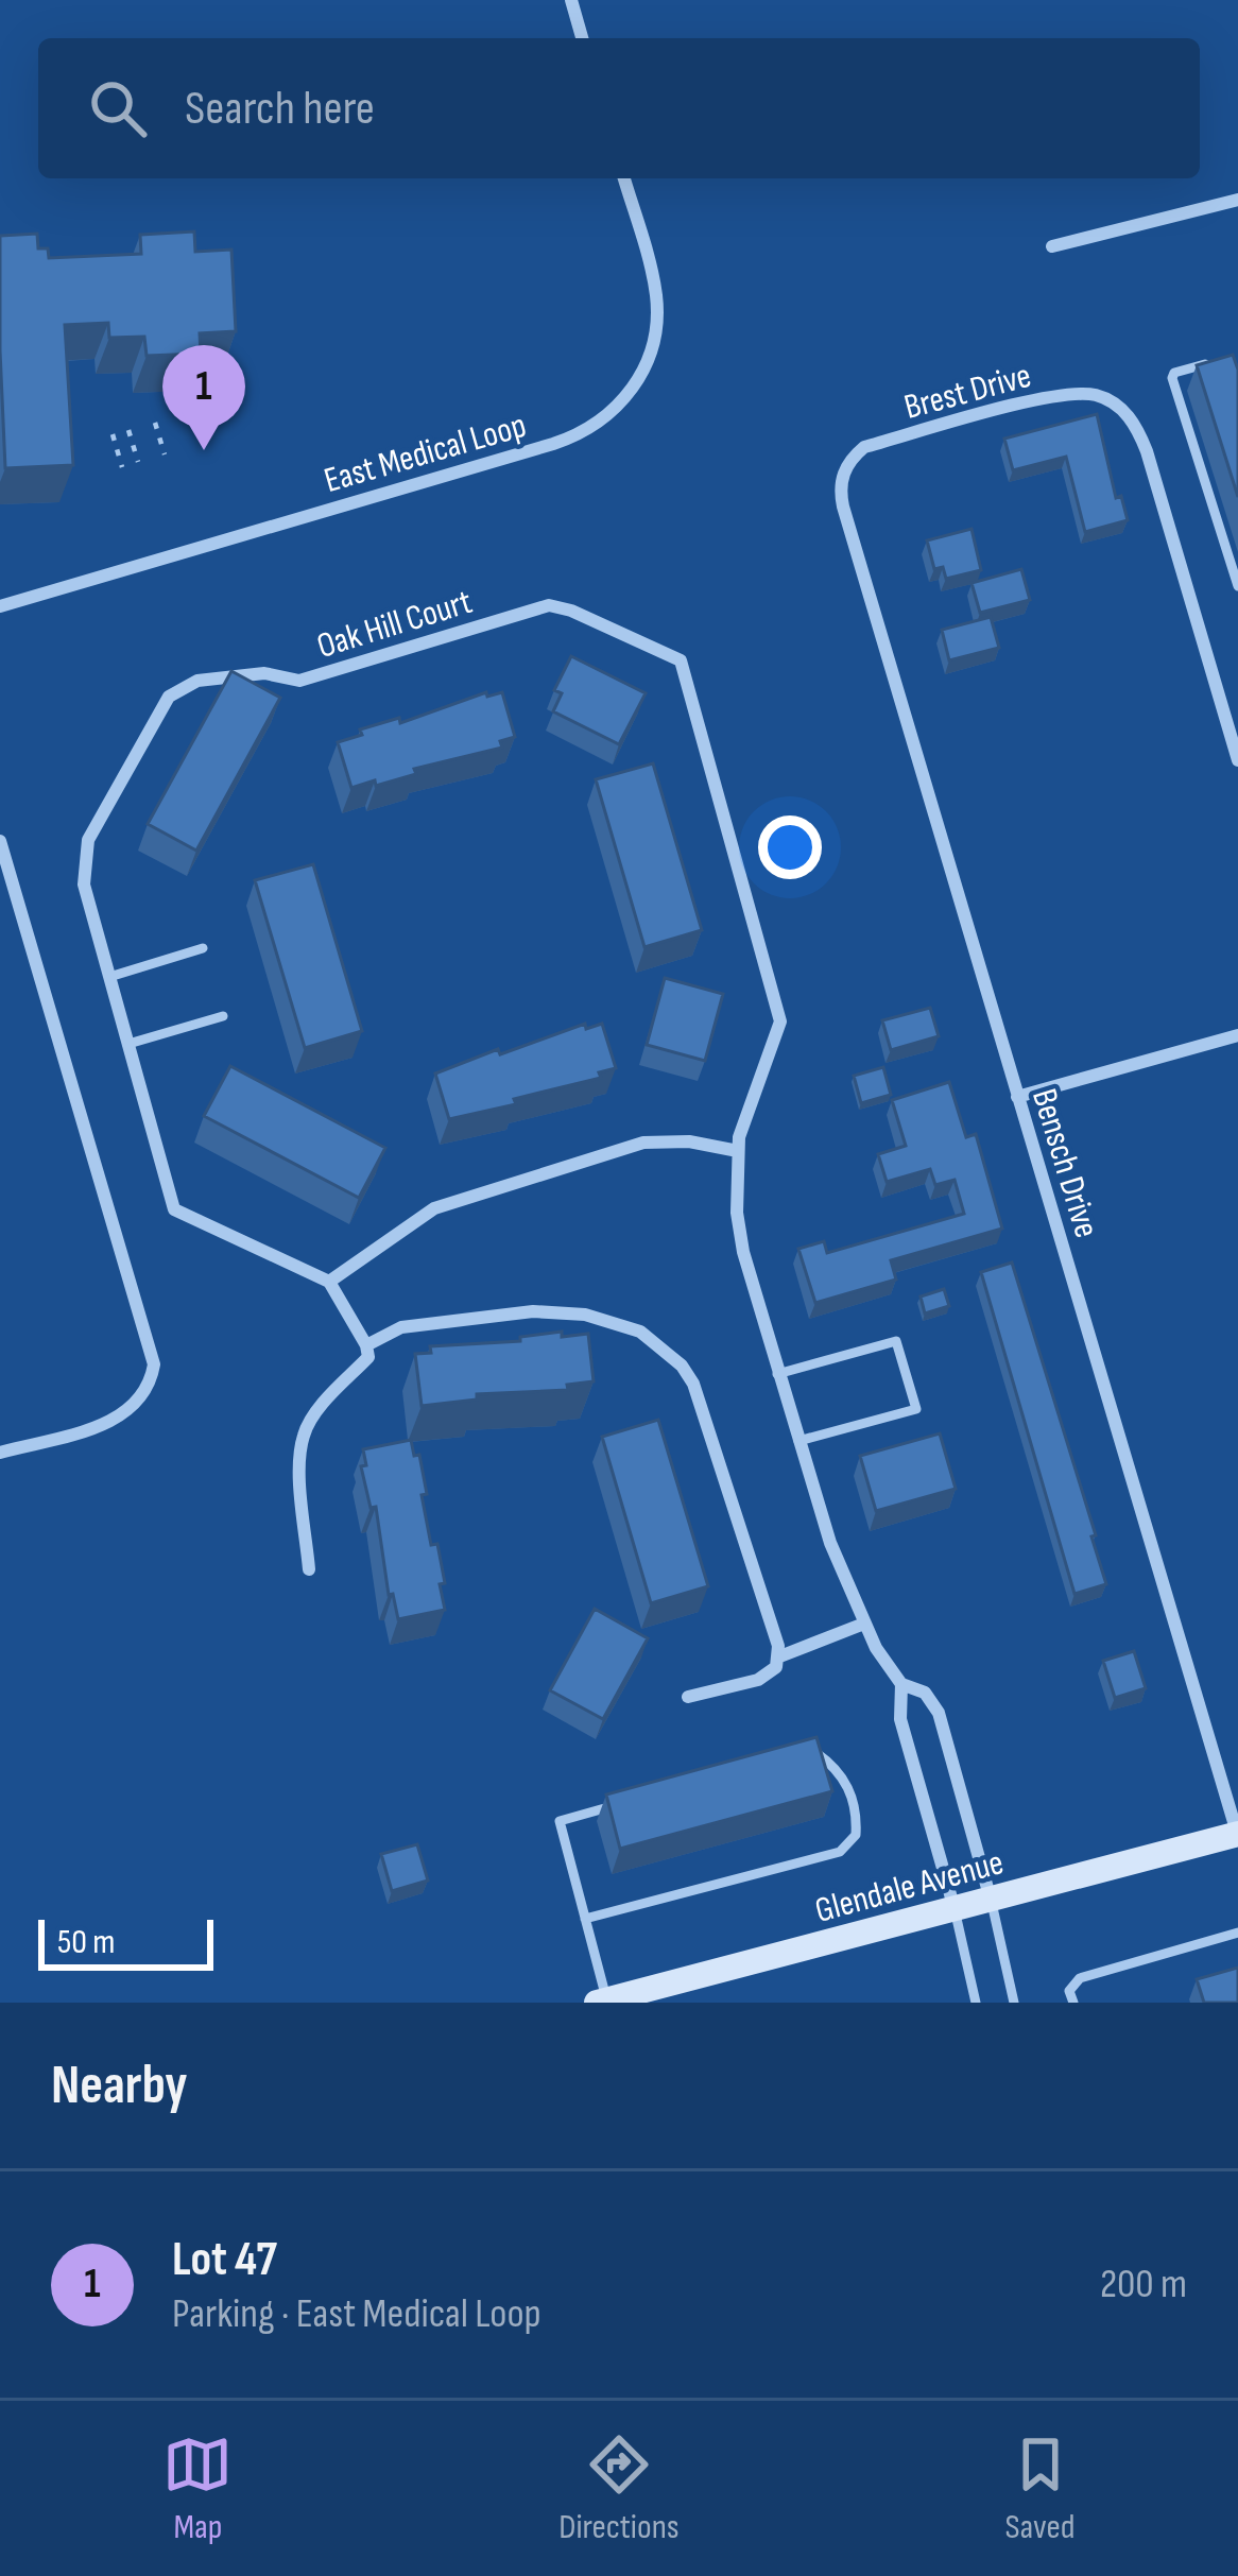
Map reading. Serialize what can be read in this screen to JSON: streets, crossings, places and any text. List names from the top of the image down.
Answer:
{
  "streets": {
    "main road": ["Glendale Avenue"],
    "street": [
      "Brest Drive",
      "East Medical Loop",
      "Oak Hill Court",
      "Bensch Drive"
    ]
  },
  "crossings": [
    ["Brest Drive", "Bensch Drive"],
    ["Oak Hill Court", "Glendale Avenue"],
    ["Bensch Drive", "Glendale Avenue"]
  ],
  "scale_bar": "50 m",
  "page": {
    "search": "Search here",
    "pins": "1",
    "scale": "50 m",
    "heading": "Nearby",
    "list": [
      {
        "mark": "1",
        "name": "Lot 47",
        "note": "Parking · East Medical Loop",
        "value": "200 m"
      }
    ],
    "nav": ["Map", "Directions", "Saved"]
  }
}
